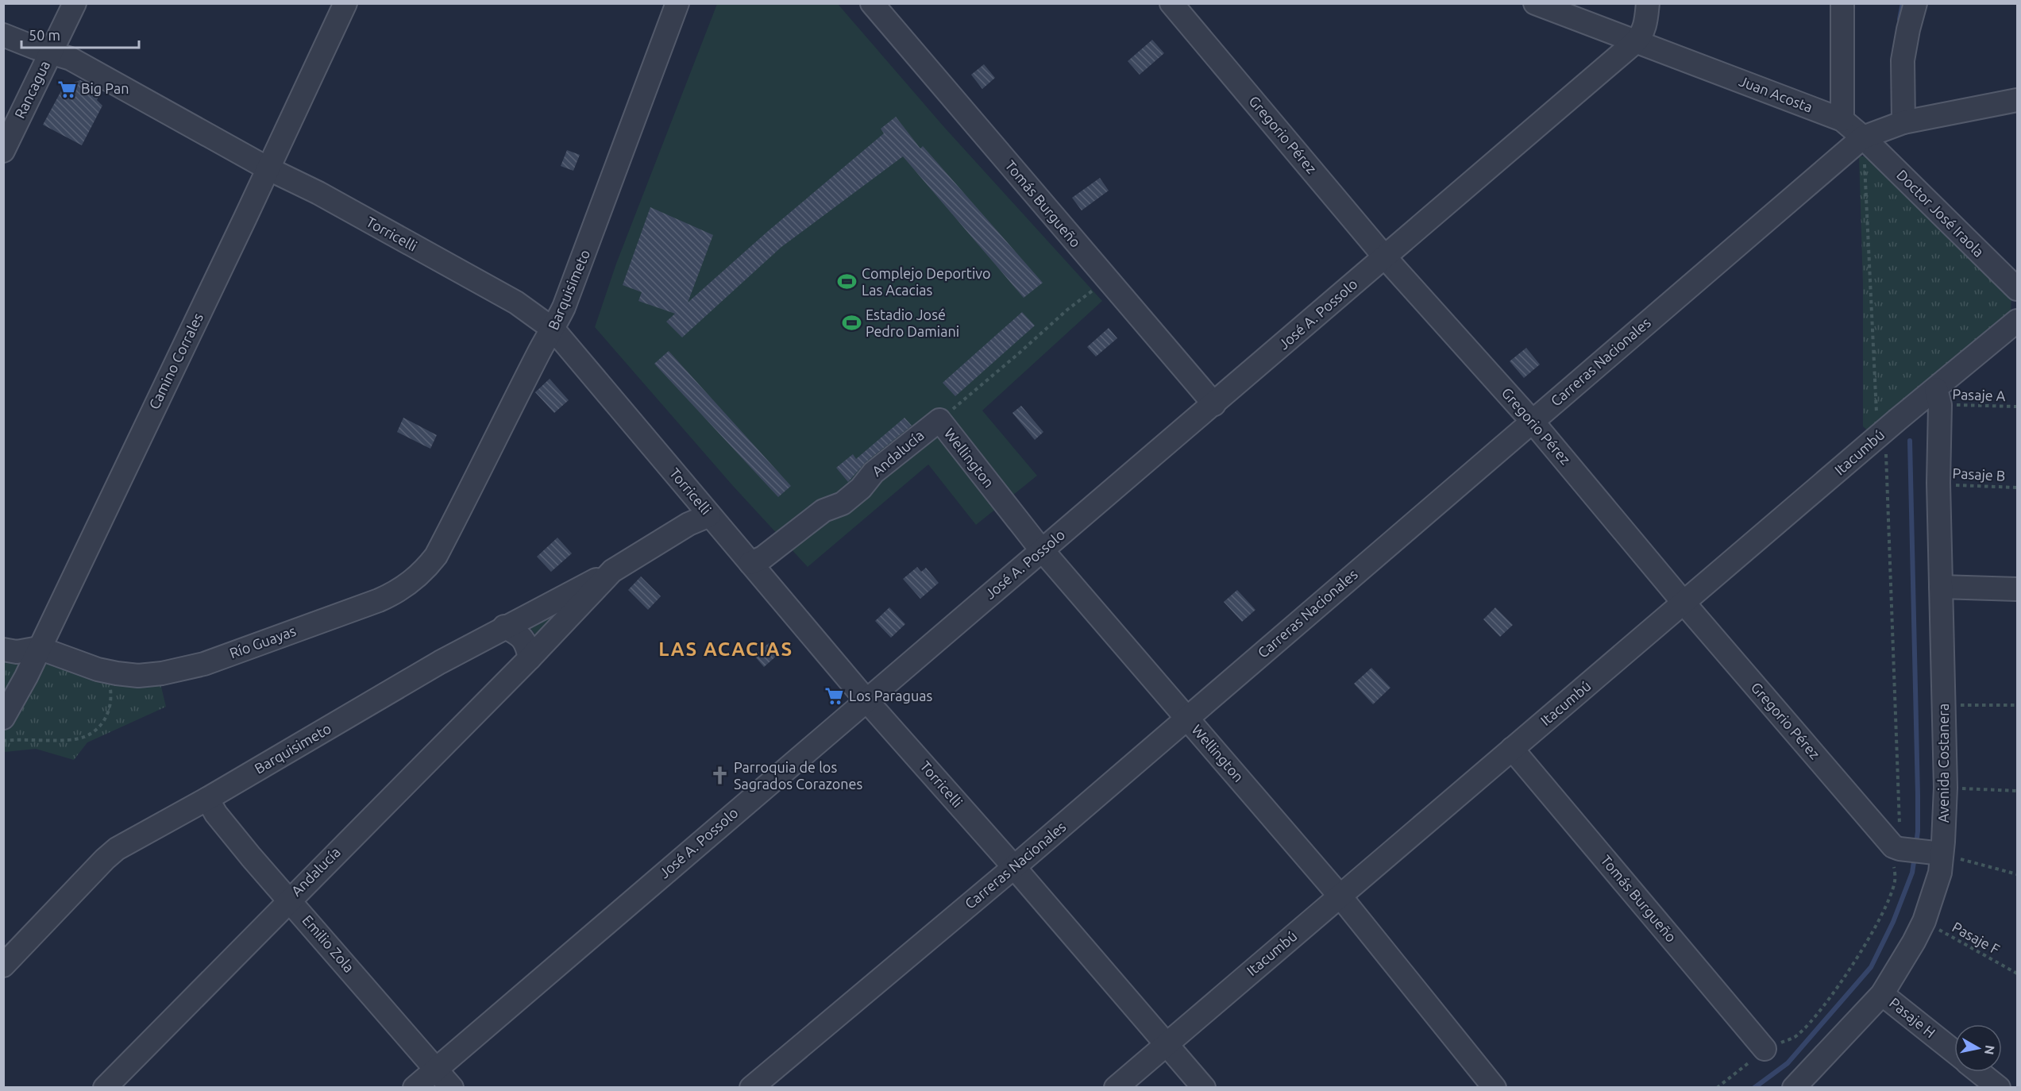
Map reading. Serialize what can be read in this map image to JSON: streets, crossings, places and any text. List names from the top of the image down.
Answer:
{
  "streets": {
    "street": [
      "Rancagua",
      "Juan Acosta",
      "Gregorio Pérez",
      "Tomás Burgueño",
      "Doctor José Iraola",
      "Torricelli",
      "Barquisimeto",
      "José A. Possolo",
      "Camino Corrales",
      "Carreras Nacionales",
      "Itacumbú",
      "Andalucía",
      "Wellington",
      "Río Guayas",
      "Avenida Costanera",
      "Emilio Zola",
      "Pasaje H"
    ],
    "path": ["Pasaje A", "Pasaje B", "Pasaje F"]
  },
  "crossings": [
    ["Rancagua", "Torricelli"],
    ["Juan Acosta", "Doctor José Iraola"],
    ["Juan Acosta", "José A. Possolo"],
    ["Juan Acosta", "Carreras Nacionales"],
    ["Gregorio Pérez", "José A. Possolo"],
    ["Gregorio Pérez", "Carreras Nacionales"],
    ["Gregorio Pérez", "Itacumbú"],
    ["Gregorio Pérez", "Avenida Costanera"],
    ["Tomás Burgueño", "José A. Possolo"],
    ["Tomás Burgueño", "Itacumbú"],
    ["Doctor José Iraola", "Carreras Nacionales"],
    ["Torricelli", "Barquisimeto"],
    ["Torricelli", "José A. Possolo"],
    ["Torricelli", "Camino Corrales"],
    ["Torricelli", "Carreras Nacionales"],
    ["Torricelli", "Itacumbú"],
    ["Torricelli", "Andalucía"],
    ["Barquisimeto", "Andalucía"],
    ["Barquisimeto", "Río Guayas"],
    ["Barquisimeto", "Emilio Zola"],
    ["José A. Possolo", "Wellington"],
    ["José A. Possolo", "Emilio Zola"],
    ["Camino Corrales", "Río Guayas"],
    ["Carreras Nacionales", "Wellington"],
    ["Pasaje A", "Itacumbú"],
    ["Pasaje A", "Avenida Costanera"],
    ["Itacumbú", "Wellington"],
    ["Itacumbú", "Avenida Costanera"],
    ["Andalucía", "Wellington"],
    ["Andalucía", "Emilio Zola"],
    ["Pasaje B", "Avenida Costanera"],
    ["Avenida Costanera", "Pasaje F"],
    ["Avenida Costanera", "Pasaje H"]
  ],
  "districts": ["LAS ACACIAS"],
  "places": {
    "supermarket": ["Big Pan", "Los Paraguas"],
    "sports": ["Complejo Deportivo Las Acacias", "Estadio José Pedro Damiani"],
    "church": ["Parroquia de los Sagrados Corazones"]
  },
  "scale_bar": "50 m",
  "north": "right"
}
